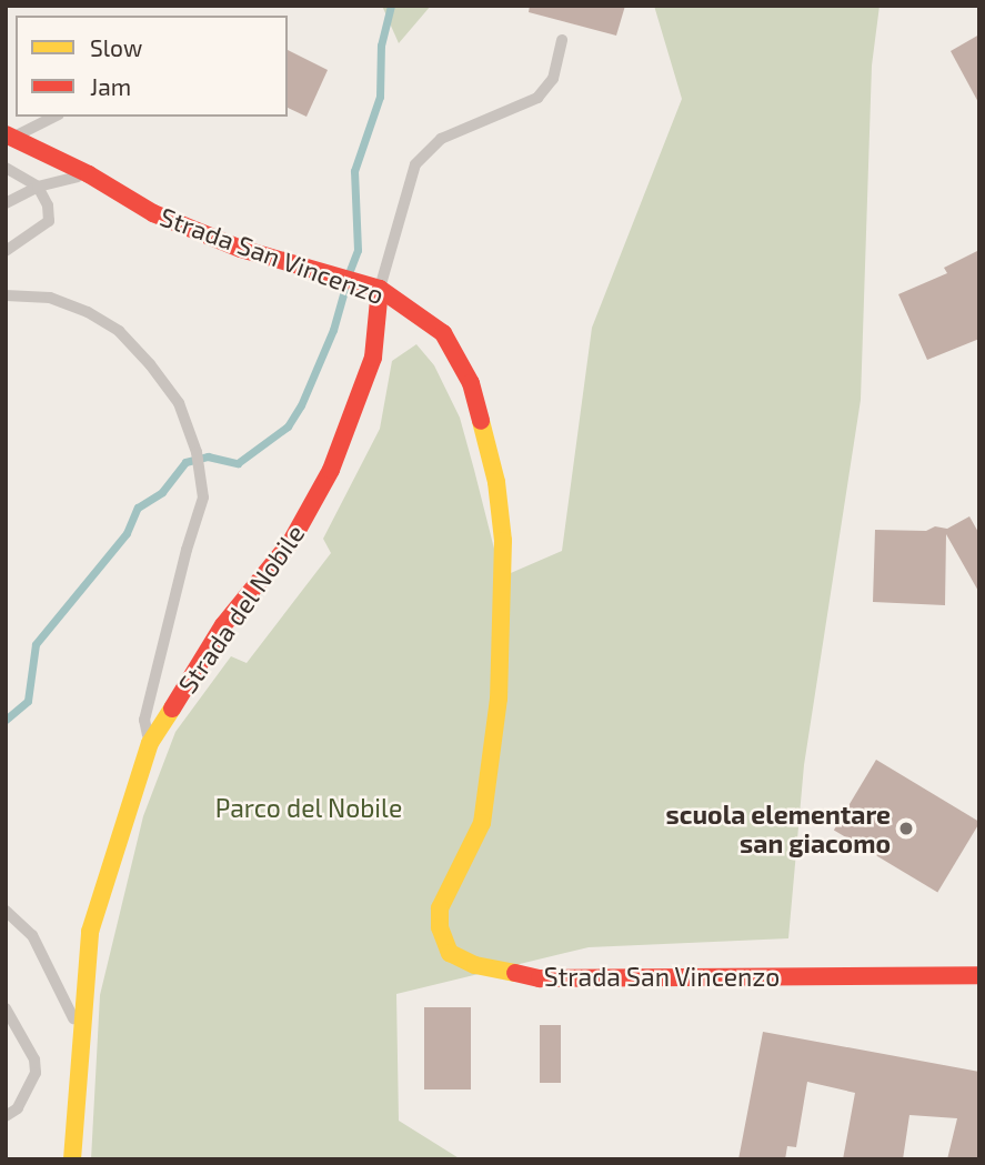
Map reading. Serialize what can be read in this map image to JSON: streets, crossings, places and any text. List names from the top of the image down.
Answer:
{
  "streets": {
    "street": ["Strada San Vincenzo", "Strada del Nobile"]
  },
  "crossings": [
    ["Strada San Vincenzo", "Strada del Nobile"]
  ],
  "parks": ["Parco del Nobile"],
  "places": ["scuola elementare san giacomo"],
  "legend": ["Slow", "Jam"]
}
